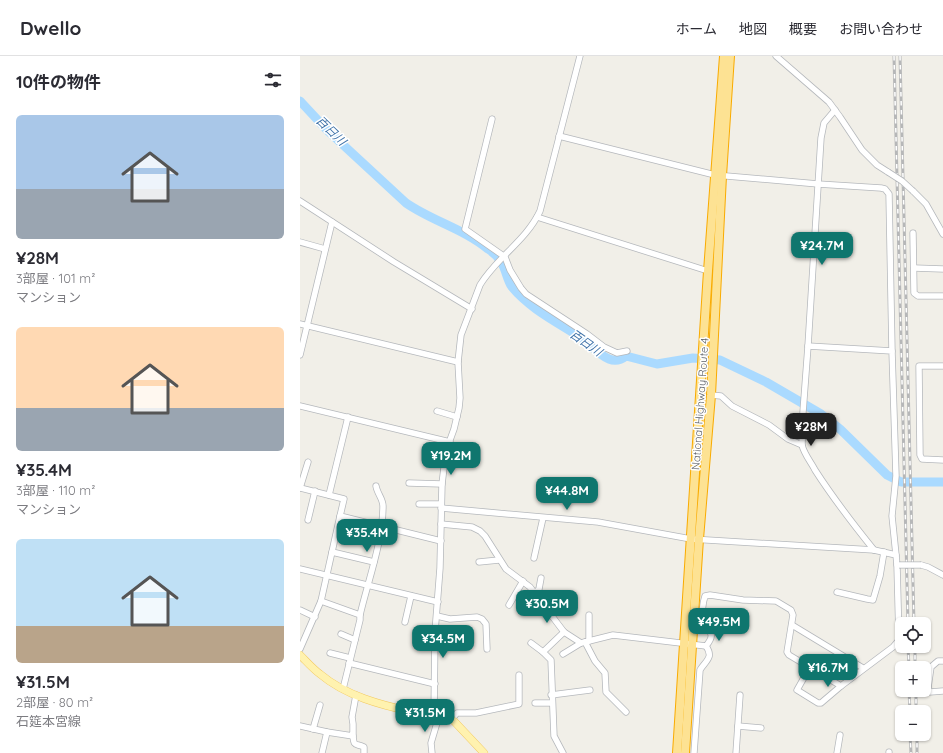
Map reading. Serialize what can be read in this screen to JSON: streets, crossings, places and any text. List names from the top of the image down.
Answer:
{
  "streets": {
    "highway": ["National Highway Route 4"]
  },
  "water": ["百日川"],
  "page": {
    "header": "Dwello",
    "nav": [
      "ホーム",
      "地図",
      "概要",
      "お問い合わせ"
    ],
    "heading": "10件の物件",
    "list": [
      {
        "name": "¥28M",
        "note": "3部屋 · 101 m² · マンション"
      },
      {
        "name": "¥35.4M",
        "note": "3部屋 · 110 m² · マンション"
      },
      {
        "name": "¥31.5M",
        "note": "2部屋 · 80 m² · 石筵本宮線"
      }
    ],
    "price": [
      "¥24.7M",
      "¥28M",
      "¥19.2M",
      "¥44.8M",
      "¥35.4M",
      "¥30.5M",
      "¥49.5M",
      "¥34.5M",
      "¥16.7M",
      "¥31.5M"
    ],
    "map_buttons": ["+", "−"]
  }
}
